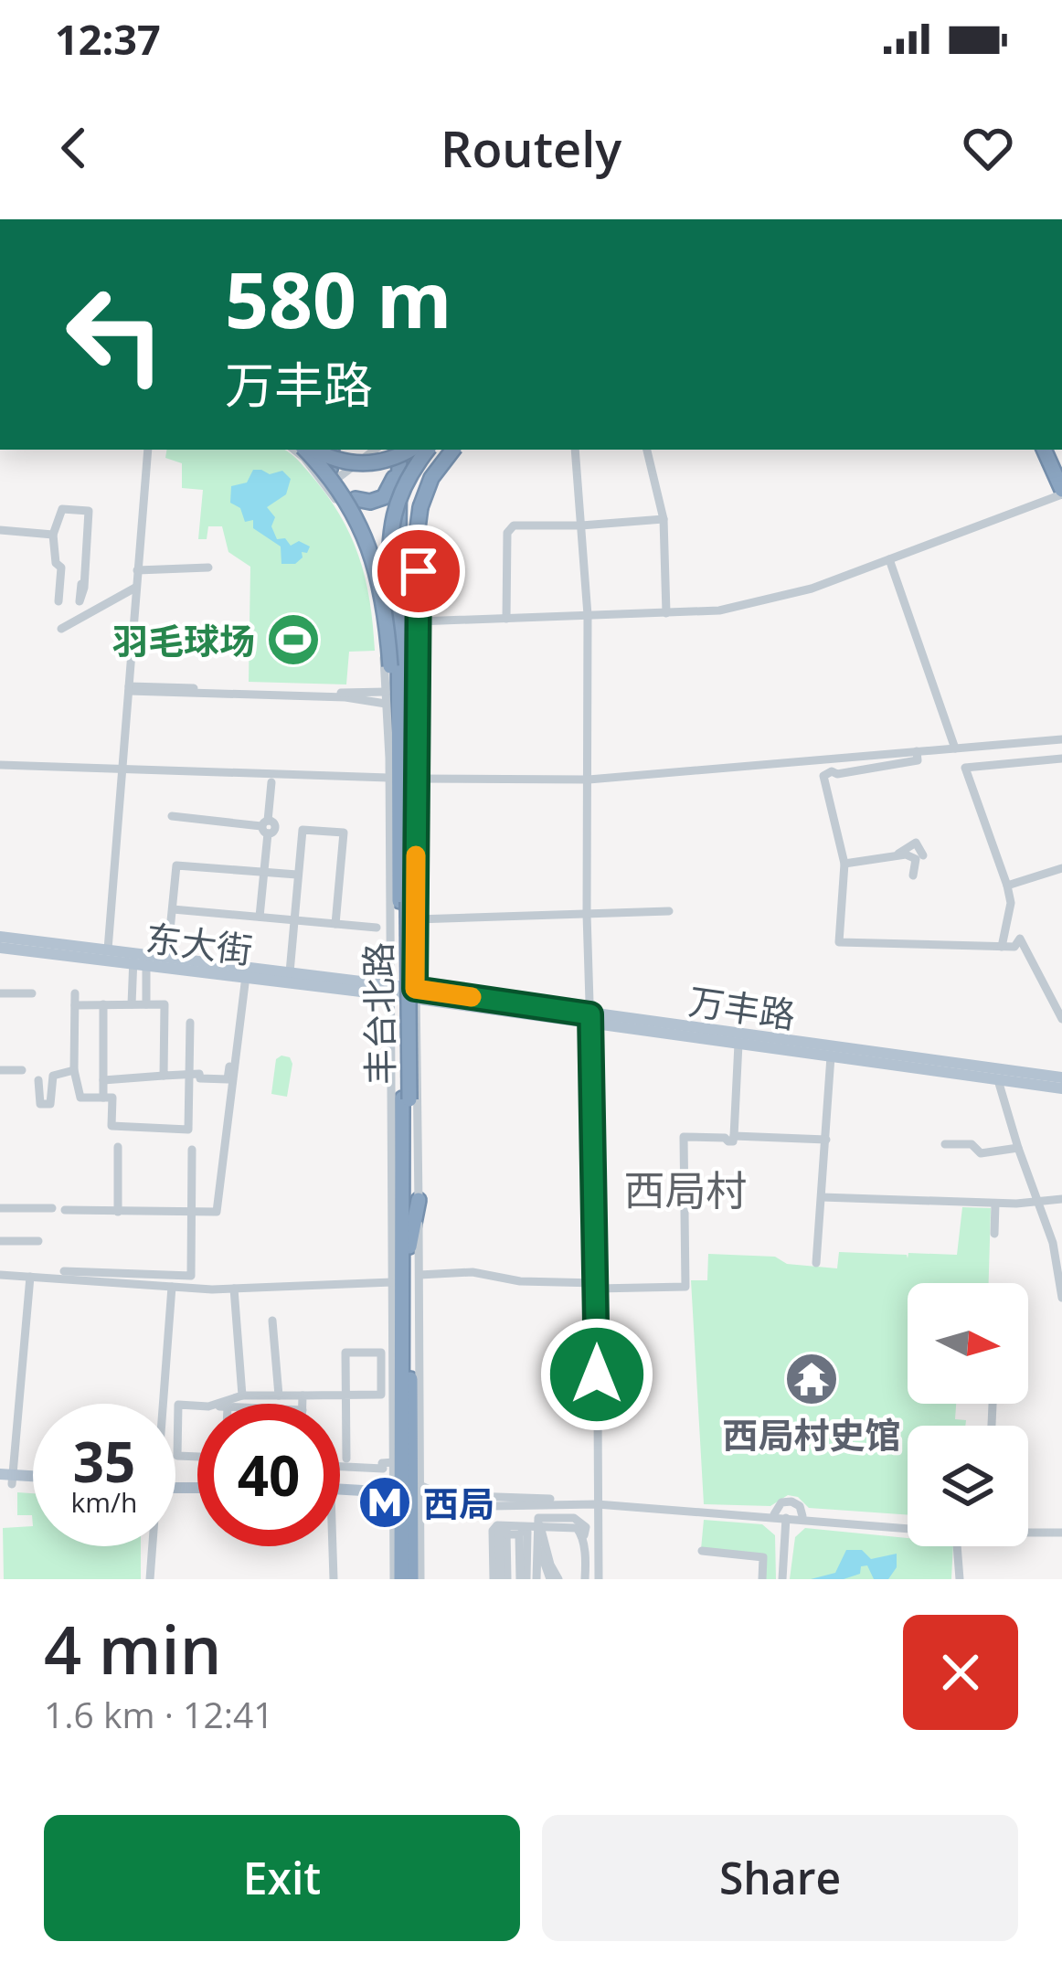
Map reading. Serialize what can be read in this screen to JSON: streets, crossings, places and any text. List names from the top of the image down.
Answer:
{
  "streets": {
    "highway": ["丰台北路"],
    "main road": ["东大街", "万丰路"]
  },
  "crossings": [
    ["东大街", "万丰路"],
    ["东大街", "丰台北路"],
    ["万丰路", "丰台北路"]
  ],
  "districts": ["西局村"],
  "places": {
    "sports": ["羽毛球场"],
    "temple": ["西局村史馆"],
    "metro station": ["西局"]
  },
  "north": "right",
  "page": {
    "status": "12:37",
    "header": "Routely",
    "turn": ["580 m", "万丰路"],
    "speed": "35 km/h",
    "limit": "40",
    "heading": ["4 min", "1.6 km · 12:41"],
    "buttons": ["Exit", "Share"]
  }
}
